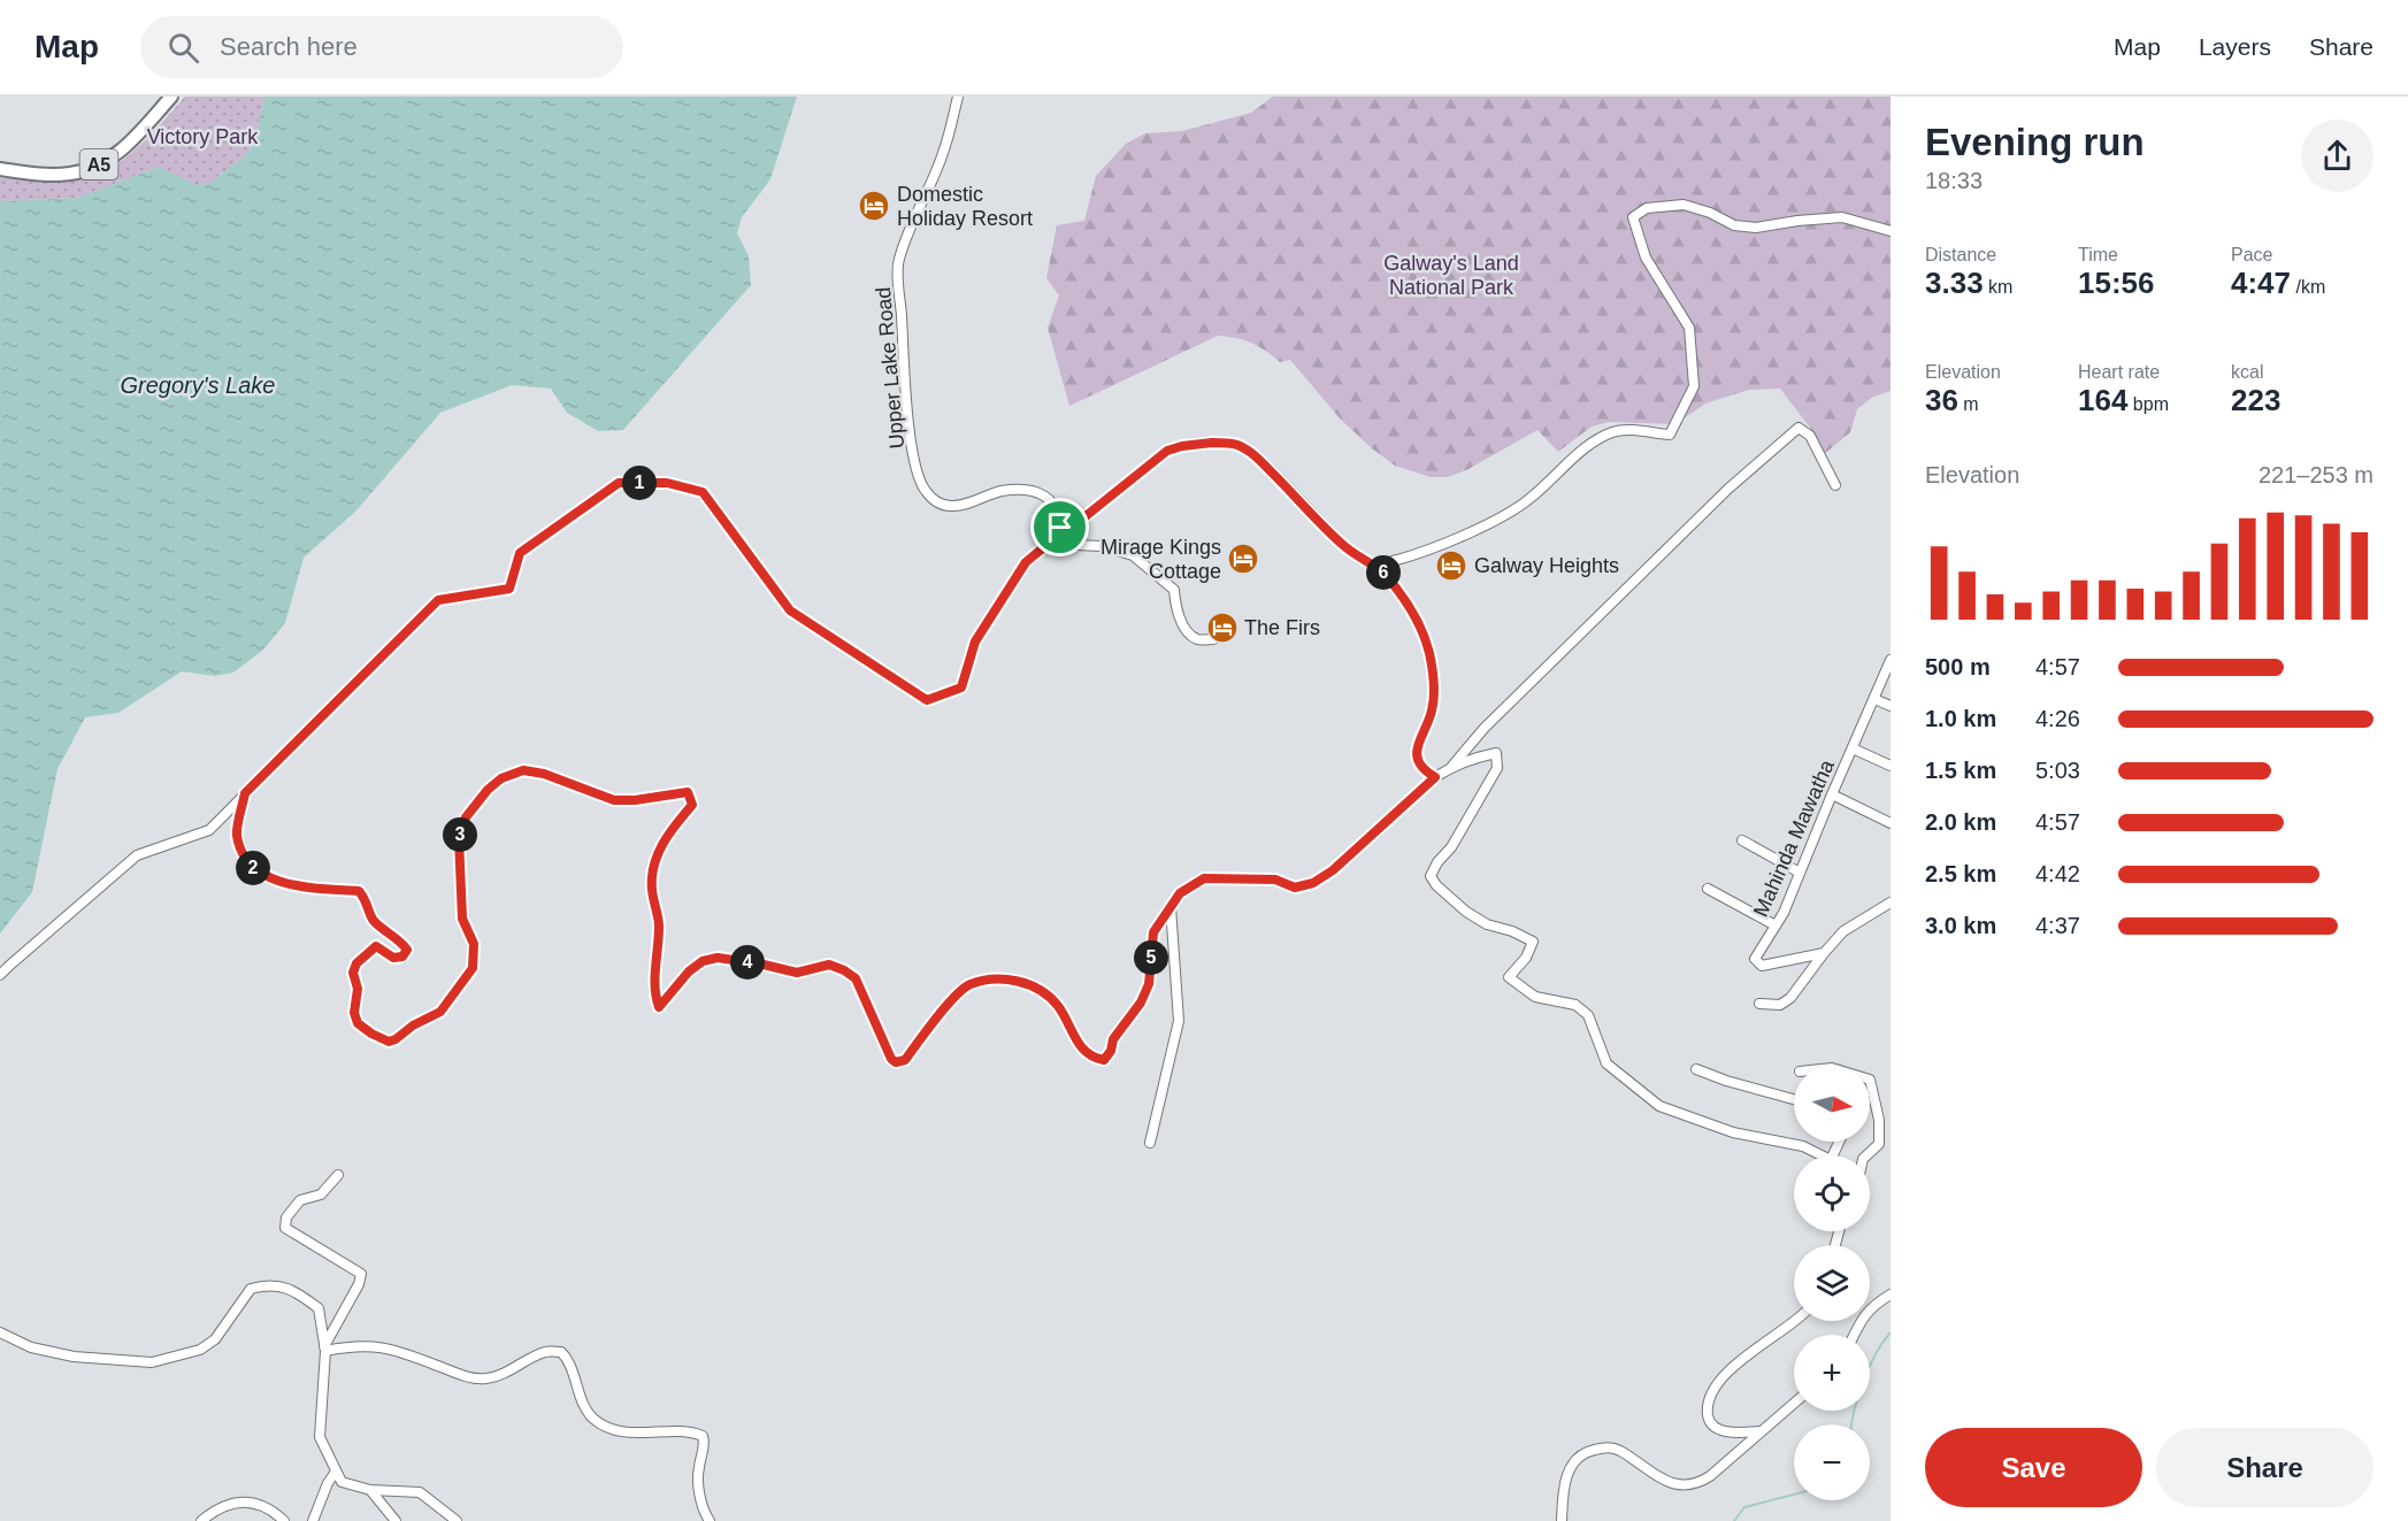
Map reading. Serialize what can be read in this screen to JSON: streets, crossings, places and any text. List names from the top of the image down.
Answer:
{
  "streets": {
    "highway": ["A5"],
    "street": ["Upper Lake Road", "Mahinda Mawatha"]
  },
  "water": ["Gregory's Lake"],
  "parks": ["Victory Park", "Galway's Land National Park"],
  "places": {
    "hotel": [
      "Domestic Holiday Resort",
      "Mirage Kings Cottage",
      "Galway Heights",
      "The Firs"
    ]
  },
  "north": "right",
  "page": {
    "header": "Map",
    "search": "Search here",
    "nav": ["Map", "Layers", "Share"],
    "heading": ["Evening run", "18:33"],
    "stats": [
      ["Distance", "3.33 km"],
      ["Time", "15:56"],
      ["Pace", "4:47 /km"],
      ["Elevation", "36 m"],
      ["Heart rate", "164 bpm"],
      ["kcal", "223"]
    ],
    "chart": ["Elevation", "221–253 m"],
    "pins": [
      "1",
      "6",
      "3",
      "2",
      "5",
      "4"
    ],
    "list": [
      {
        "name": "500 m",
        "note": "4:57"
      },
      {
        "name": "1.0 km",
        "note": "4:26"
      },
      {
        "name": "1.5 km",
        "note": "5:03"
      },
      {
        "name": "2.0 km",
        "note": "4:57"
      },
      {
        "name": "2.5 km",
        "note": "4:42"
      },
      {
        "name": "3.0 km",
        "note": "4:37"
      }
    ],
    "map_buttons": ["+", "−"],
    "buttons": ["Save", "Share"]
  }
}
